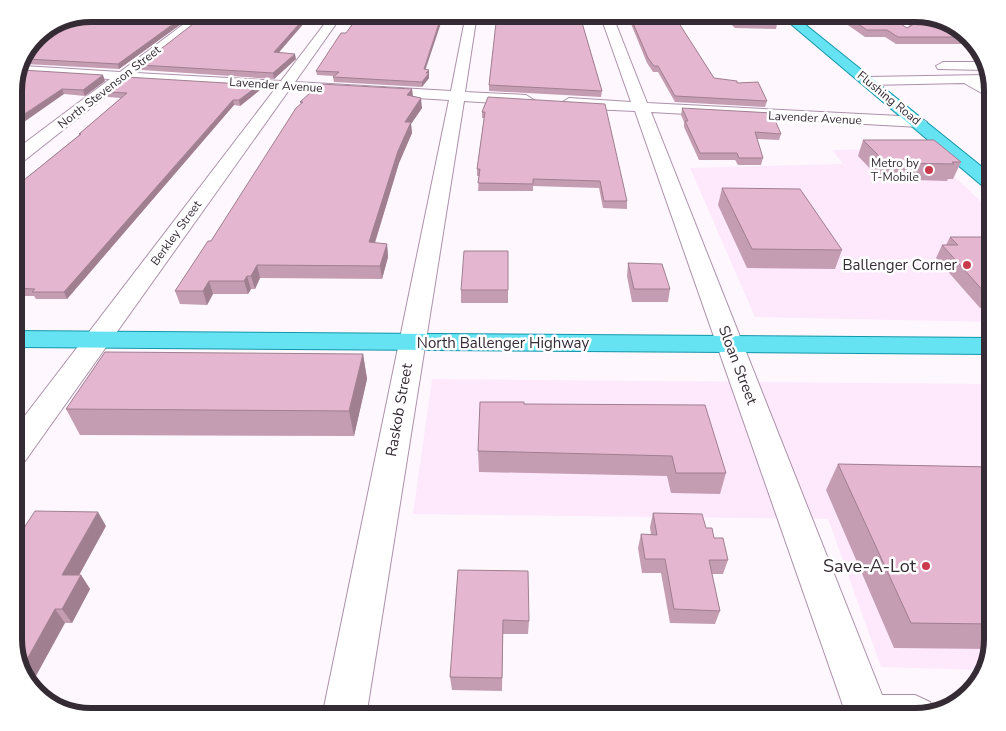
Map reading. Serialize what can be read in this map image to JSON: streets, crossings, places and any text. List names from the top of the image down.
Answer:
{
  "streets": {
    "main road": ["Flushing Road", "North Ballenger Highway"],
    "street": [
      "Lavender Avenue",
      "North Stevenson Street",
      "Berkley Street",
      "Sloan Street",
      "Raskob Street"
    ]
  },
  "crossings": [
    ["Lavender Avenue", "North Stevenson Street"],
    ["Lavender Avenue", "Flushing Road"],
    ["Lavender Avenue", "Berkley Street"],
    ["Lavender Avenue", "Sloan Street"],
    ["Lavender Avenue", "Raskob Street"],
    ["Berkley Street", "North Ballenger Highway"],
    ["North Ballenger Highway", "Sloan Street"],
    ["North Ballenger Highway", "Raskob Street"]
  ],
  "places": ["Metro by T-Mobile", "Ballenger Corner", "Save-A-Lot"]
}
